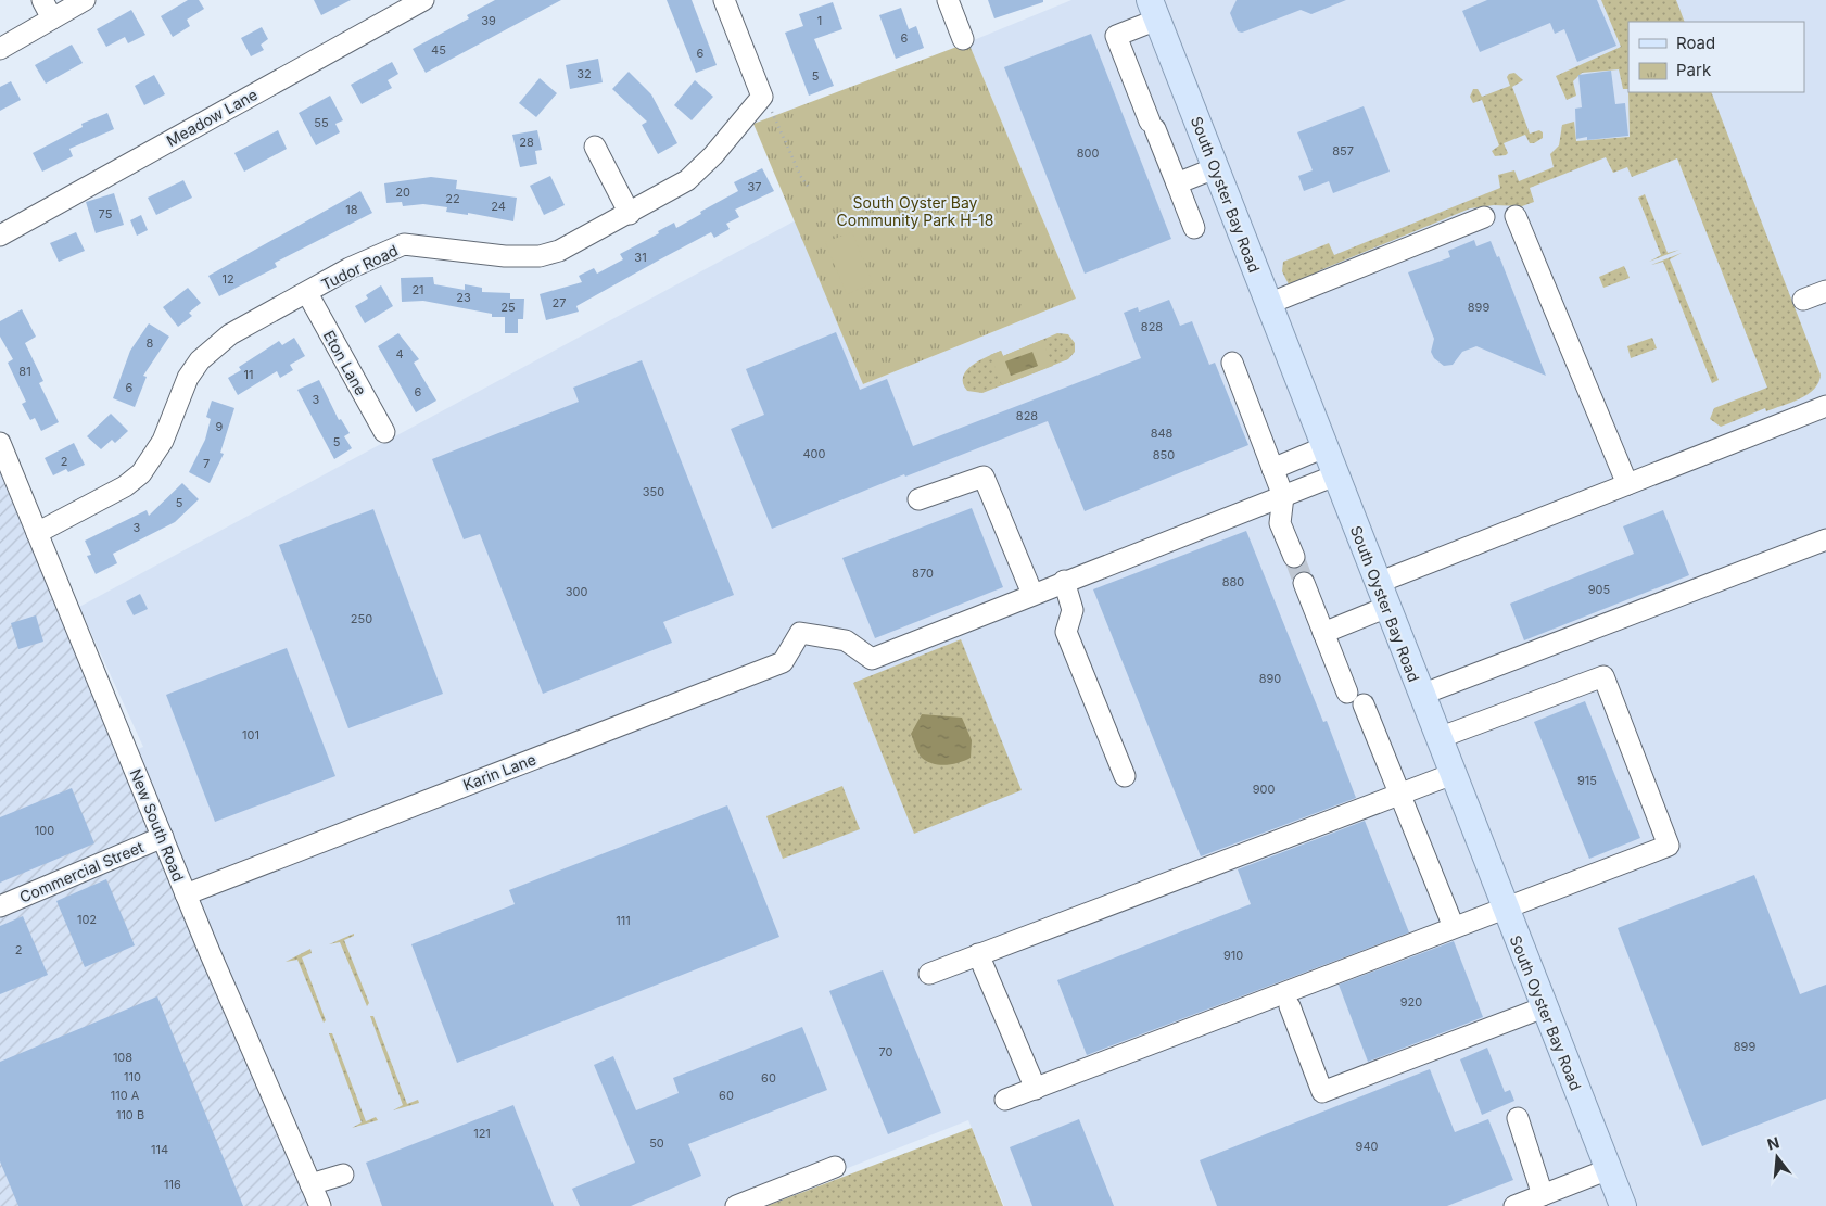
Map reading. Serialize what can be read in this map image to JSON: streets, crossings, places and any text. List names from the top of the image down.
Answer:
{
  "streets": {
    "main road": ["South Oyster Bay Road"],
    "street": [
      "Meadow Lane",
      "Tudor Road",
      "Eton Lane",
      "Karin Lane",
      "New South Road",
      "Commercial Street"
    ]
  },
  "crossings": [
    ["Tudor Road", "Eton Lane"],
    ["Tudor Road", "New South Road"],
    ["Karin Lane", "New South Road"],
    ["New South Road", "Commercial Street"]
  ],
  "parks": ["South Oyster Bay Community Park H-18"],
  "house_numbers": [
    "39",
    "1",
    "6",
    "45",
    "6",
    "32",
    "5",
    "55",
    "28",
    "857",
    "800",
    "37",
    "20",
    "22",
    "24",
    "18",
    "75",
    "31",
    "12",
    "21",
    "23",
    "27",
    "25",
    "899",
    "828",
    "8",
    "4",
    "81",
    "11",
    "6",
    "6",
    "3",
    "828",
    "9",
    "848",
    "5",
    "400",
    "850",
    "2",
    "7",
    "350",
    "5",
    "3",
    "870",
    "880",
    "905",
    "300",
    "250",
    "890",
    "101",
    "915",
    "900",
    "100",
    "102",
    "111",
    "2",
    "910",
    "920",
    "899",
    "70",
    "108",
    "110",
    "60",
    "110 A",
    "60",
    "110 B",
    "121",
    "50",
    "940",
    "114",
    "116"
  ],
  "legend": ["Road", "Park"],
  "north": "top"
}
